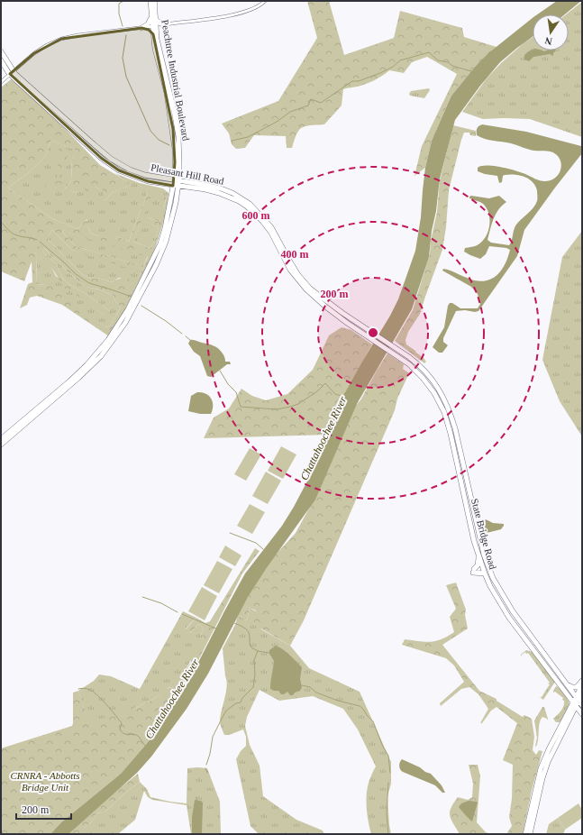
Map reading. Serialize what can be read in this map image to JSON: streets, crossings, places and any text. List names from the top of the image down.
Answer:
{
  "streets": {
    "highway": ["Peachtree Industrial Boulevard", "Pleasant Hill Road", "State Bridge Road"]
  },
  "crossings": [
    ["Peachtree Industrial Boulevard", "Pleasant Hill Road"],
    ["Pleasant Hill Road", "State Bridge Road"]
  ],
  "water": ["Chattahoochee River"],
  "parks": ["CRNRA - Abbotts Bridge Unit"],
  "scale_bar": "200 m",
  "north": "bottom",
  "rings": ["600 m", "400 m", "200 m"]
}
